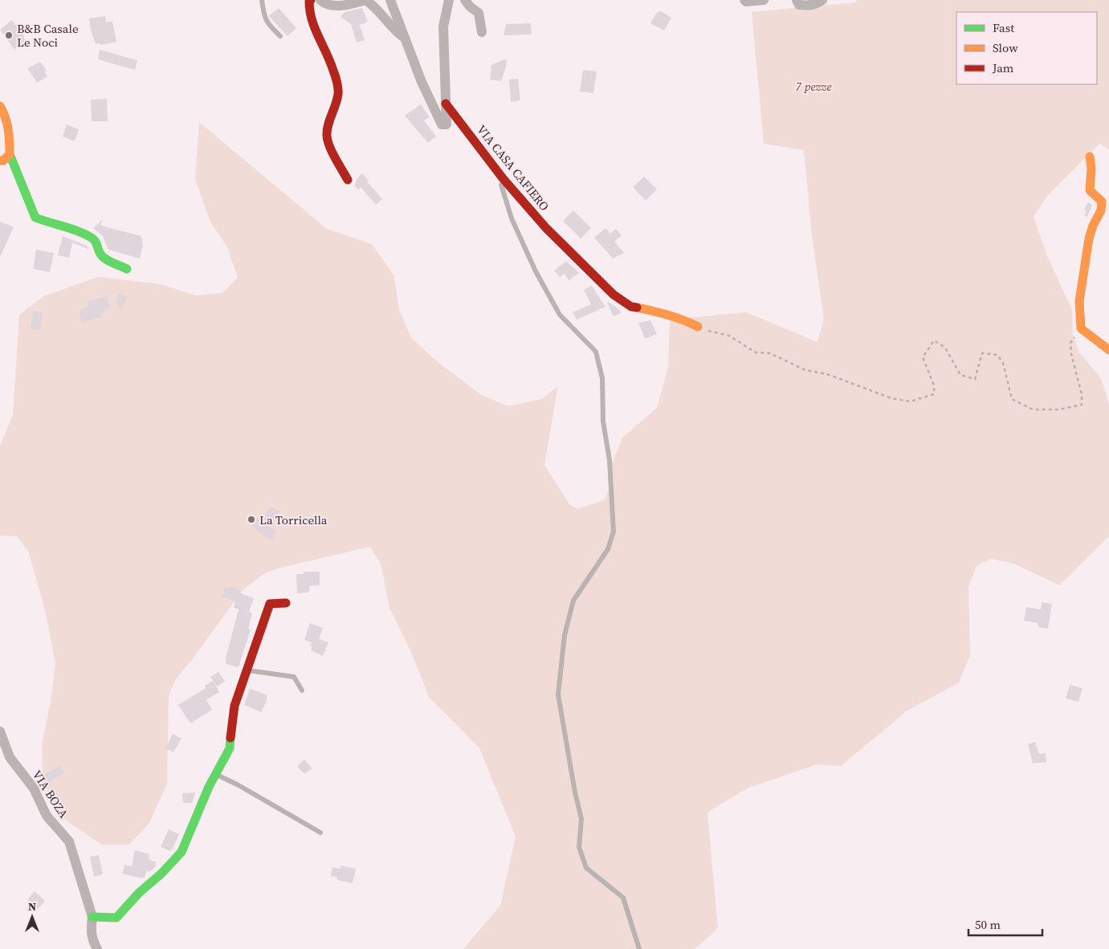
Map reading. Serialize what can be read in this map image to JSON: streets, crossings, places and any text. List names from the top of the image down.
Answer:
{
  "streets": {
    "street": ["VIA CASA CAFIERO", "VIA BOZA"]
  },
  "parks": ["7 pezze"],
  "places": ["B&B Casale Le Noci", "La Torricella"],
  "legend": ["Fast", "Slow", "Jam"],
  "scale_bar": "50 m",
  "north": "top"
}
